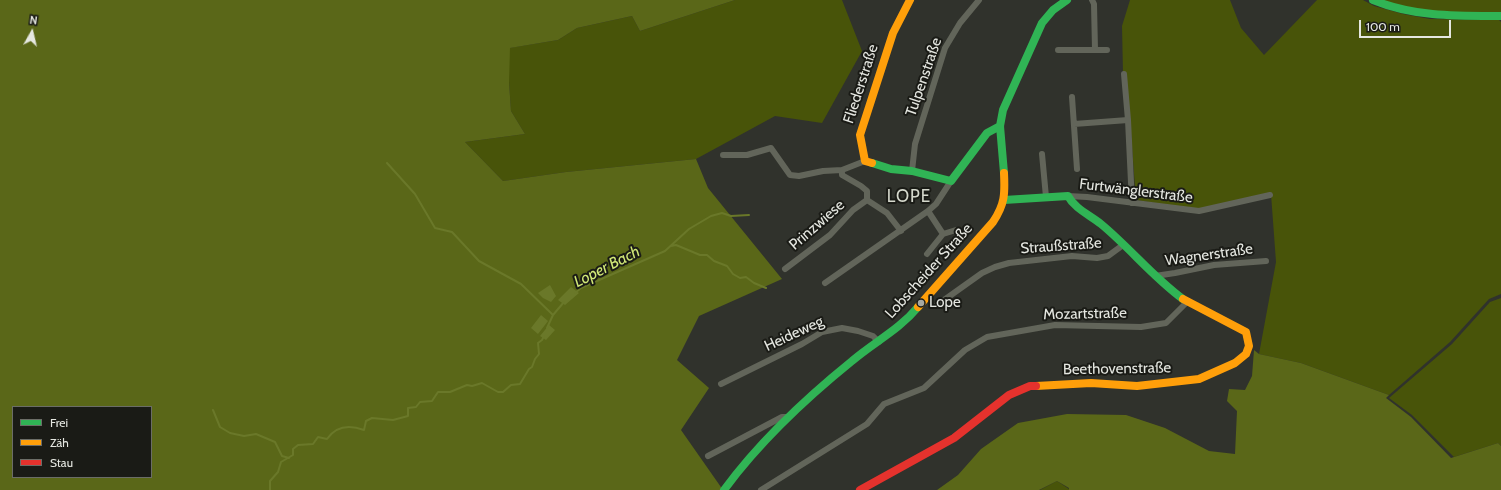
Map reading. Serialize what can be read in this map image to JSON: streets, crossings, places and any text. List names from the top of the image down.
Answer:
{
  "streets": {
    "street": [
      "Tulpenstraße",
      "Fliederstraße",
      "Furtwänglerstraße",
      "Prinzwiese",
      "Straußstraße",
      "Wagnerstraße",
      "Lobscheider Straße",
      "Mozartstraße",
      "Heideweg",
      "Beethovenstraße"
    ]
  },
  "crossings": [
    ["Furtwänglerstraße", "Beethovenstraße"],
    ["Straußstraße", "Beethovenstraße"],
    ["Wagnerstraße", "Beethovenstraße"],
    ["Lobscheider Straße", "Heideweg"],
    ["Mozartstraße", "Beethovenstraße"]
  ],
  "districts": ["LOPE"],
  "water": ["Loper Bach"],
  "places": ["Lope"],
  "legend": ["Frei", "Zäh", "Stau"],
  "scale_bar": "100 m",
  "north": "top"
}
